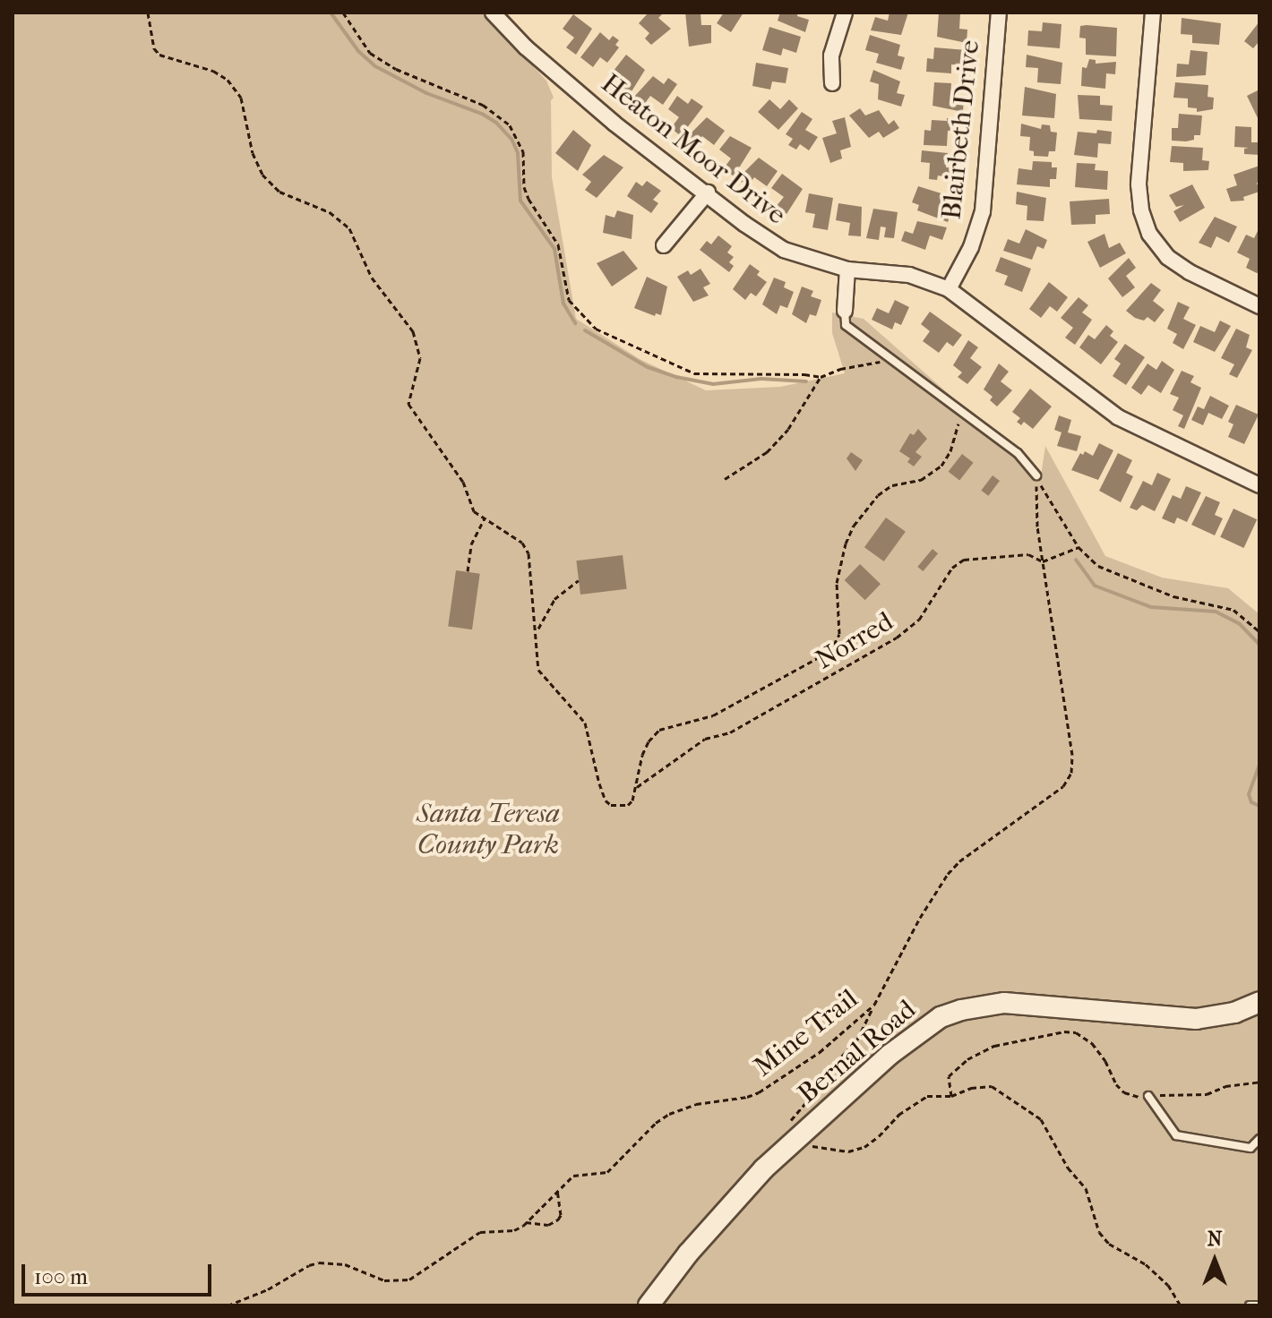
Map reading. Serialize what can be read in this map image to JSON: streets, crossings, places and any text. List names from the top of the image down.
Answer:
{
  "streets": {
    "street": ["Blairbeth Drive", "Heaton Moor Drive", "Bernal Road"],
    "path": ["Norred", "Mine Trail"]
  },
  "crossings": [
    ["Blairbeth Drive", "Heaton Moor Drive"],
    ["Norred", "Mine Trail"]
  ],
  "parks": ["Santa Teresa County Park"],
  "scale_bar": "100 m",
  "north": "top"
}
